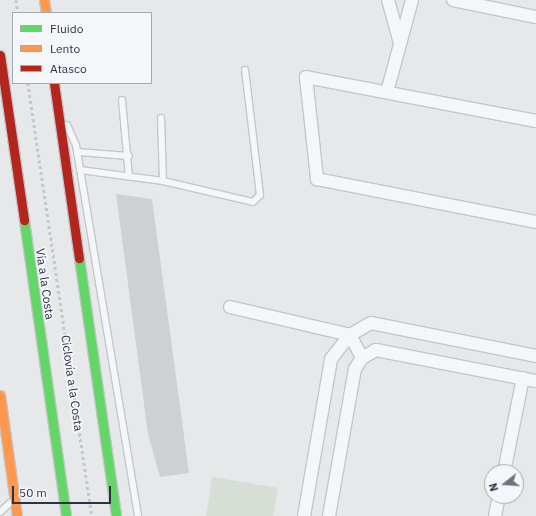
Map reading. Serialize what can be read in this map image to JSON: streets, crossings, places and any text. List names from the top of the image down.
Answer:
{
  "streets": {
    "main road": ["Vía a la Costa"],
    "path": ["Ciclovía a la Costa"]
  },
  "legend": ["Fluido", "Lento", "Atasco"],
  "scale_bar": "50 m",
  "north": "left"
}
